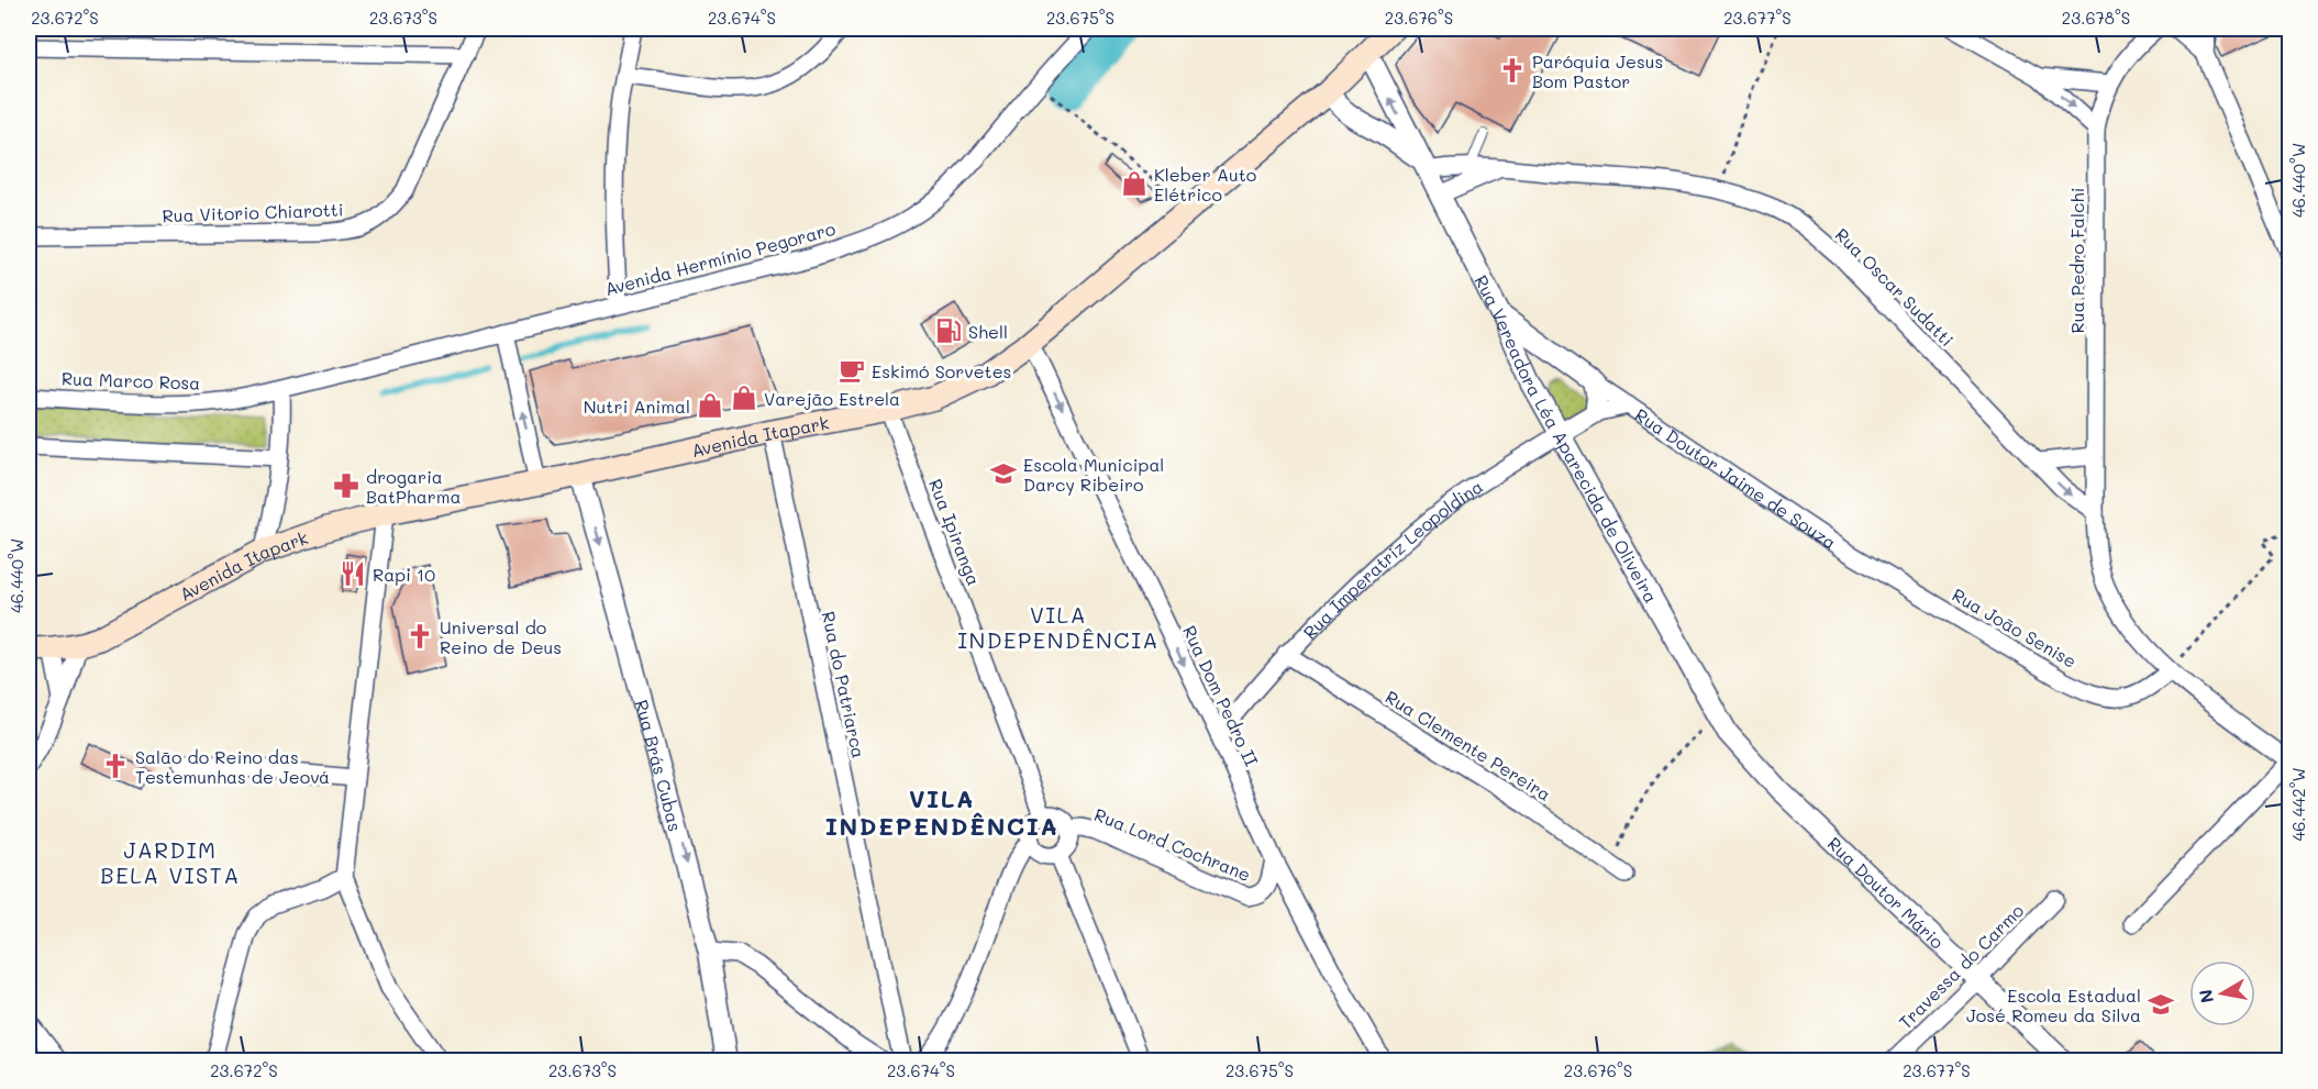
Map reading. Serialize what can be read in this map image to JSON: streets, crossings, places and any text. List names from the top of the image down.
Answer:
{
  "streets": {
    "main road": ["Avenida Itapark"],
    "street": [
      "Rua Vitorio Chiarotti",
      "Avenida Hermínio Pegoraro",
      "Rua Pedro Falchi",
      "Rua Oscar Sudatti",
      "Rua Marco Rosa",
      "Rua Vereadora Léa Aparecida de Oliveira",
      "Rua Doutor Jaime de Souza",
      "Rua Ipiranga",
      "Rua Imperatriz Leopoldina",
      "Rua João Senise",
      "Rua do Patriarca",
      "Rua Dom Pedro II",
      "Rua Clemente Pereira",
      "Rua Brás Cubas",
      "Rua Lord Cochrane",
      "Rua Doutor Mário",
      "Travessa do Carmo"
    ]
  },
  "crossings": [
    ["Avenida Hermínio Pegoraro", "Rua Marco Rosa"],
    ["Rua Pedro Falchi", "Rua Oscar Sudatti"],
    ["Rua Pedro Falchi", "Rua João Senise"],
    ["Rua Oscar Sudatti", "Rua Vereadora Léa Aparecida de Oliveira"],
    ["Avenida Itapark", "Rua Vereadora Léa Aparecida de Oliveira"],
    ["Avenida Itapark", "Rua Ipiranga"],
    ["Avenida Itapark", "Rua do Patriarca"],
    ["Avenida Itapark", "Rua Dom Pedro II"],
    ["Avenida Itapark", "Rua Brás Cubas"],
    ["Rua Vereadora Léa Aparecida de Oliveira", "Rua Doutor Jaime de Souza"],
    ["Rua Vereadora Léa Aparecida de Oliveira", "Rua Imperatriz Leopoldina"],
    ["Rua Vereadora Léa Aparecida de Oliveira", "Rua Doutor Mário"],
    ["Rua Doutor Jaime de Souza", "Rua Imperatriz Leopoldina"],
    ["Rua Doutor Jaime de Souza", "Rua João Senise"],
    ["Rua Ipiranga", "Rua Lord Cochrane"],
    ["Rua Imperatriz Leopoldina", "Rua Dom Pedro II"],
    ["Rua Imperatriz Leopoldina", "Rua Clemente Pereira"],
    ["Rua Dom Pedro II", "Rua Lord Cochrane"],
    ["Rua Doutor Mário", "Travessa do Carmo"]
  ],
  "one_way": ["Rua Dom Pedro II", "Rua Brás Cubas"],
  "districts": ["VILA INDEPENDÊNCIA", "VILA INDEPENDÊNCIA", "JARDIM BELA VISTA"],
  "places": {
    "church": ["Paróquia Jesus Bom Pastor", "Universal do Reino de Deus", "Salão do Reino das Testemunhas de Jeová"],
    "shop": ["Kleber Auto Elétrico", "Varejão Estrela", "Nutri Animal"],
    "fuel station": ["Shell"],
    "cafe": ["Eskimó Sorvetes"],
    "school or university": ["Escola Municipal Darcy Ribeiro", "Escola Estadual José Romeu da Silva"],
    "pharmacy": ["drogaria BatPharma"],
    "restaurant": ["Rapi 10"]
  },
  "north": "left",
  "coordinates": [
    "23.672°S",
    "23.673°S",
    "23.674°S",
    "23.675°S",
    "23.676°S",
    "23.677°S",
    "23.678°S",
    "46.440°W",
    "46.442°W"
  ]
}
